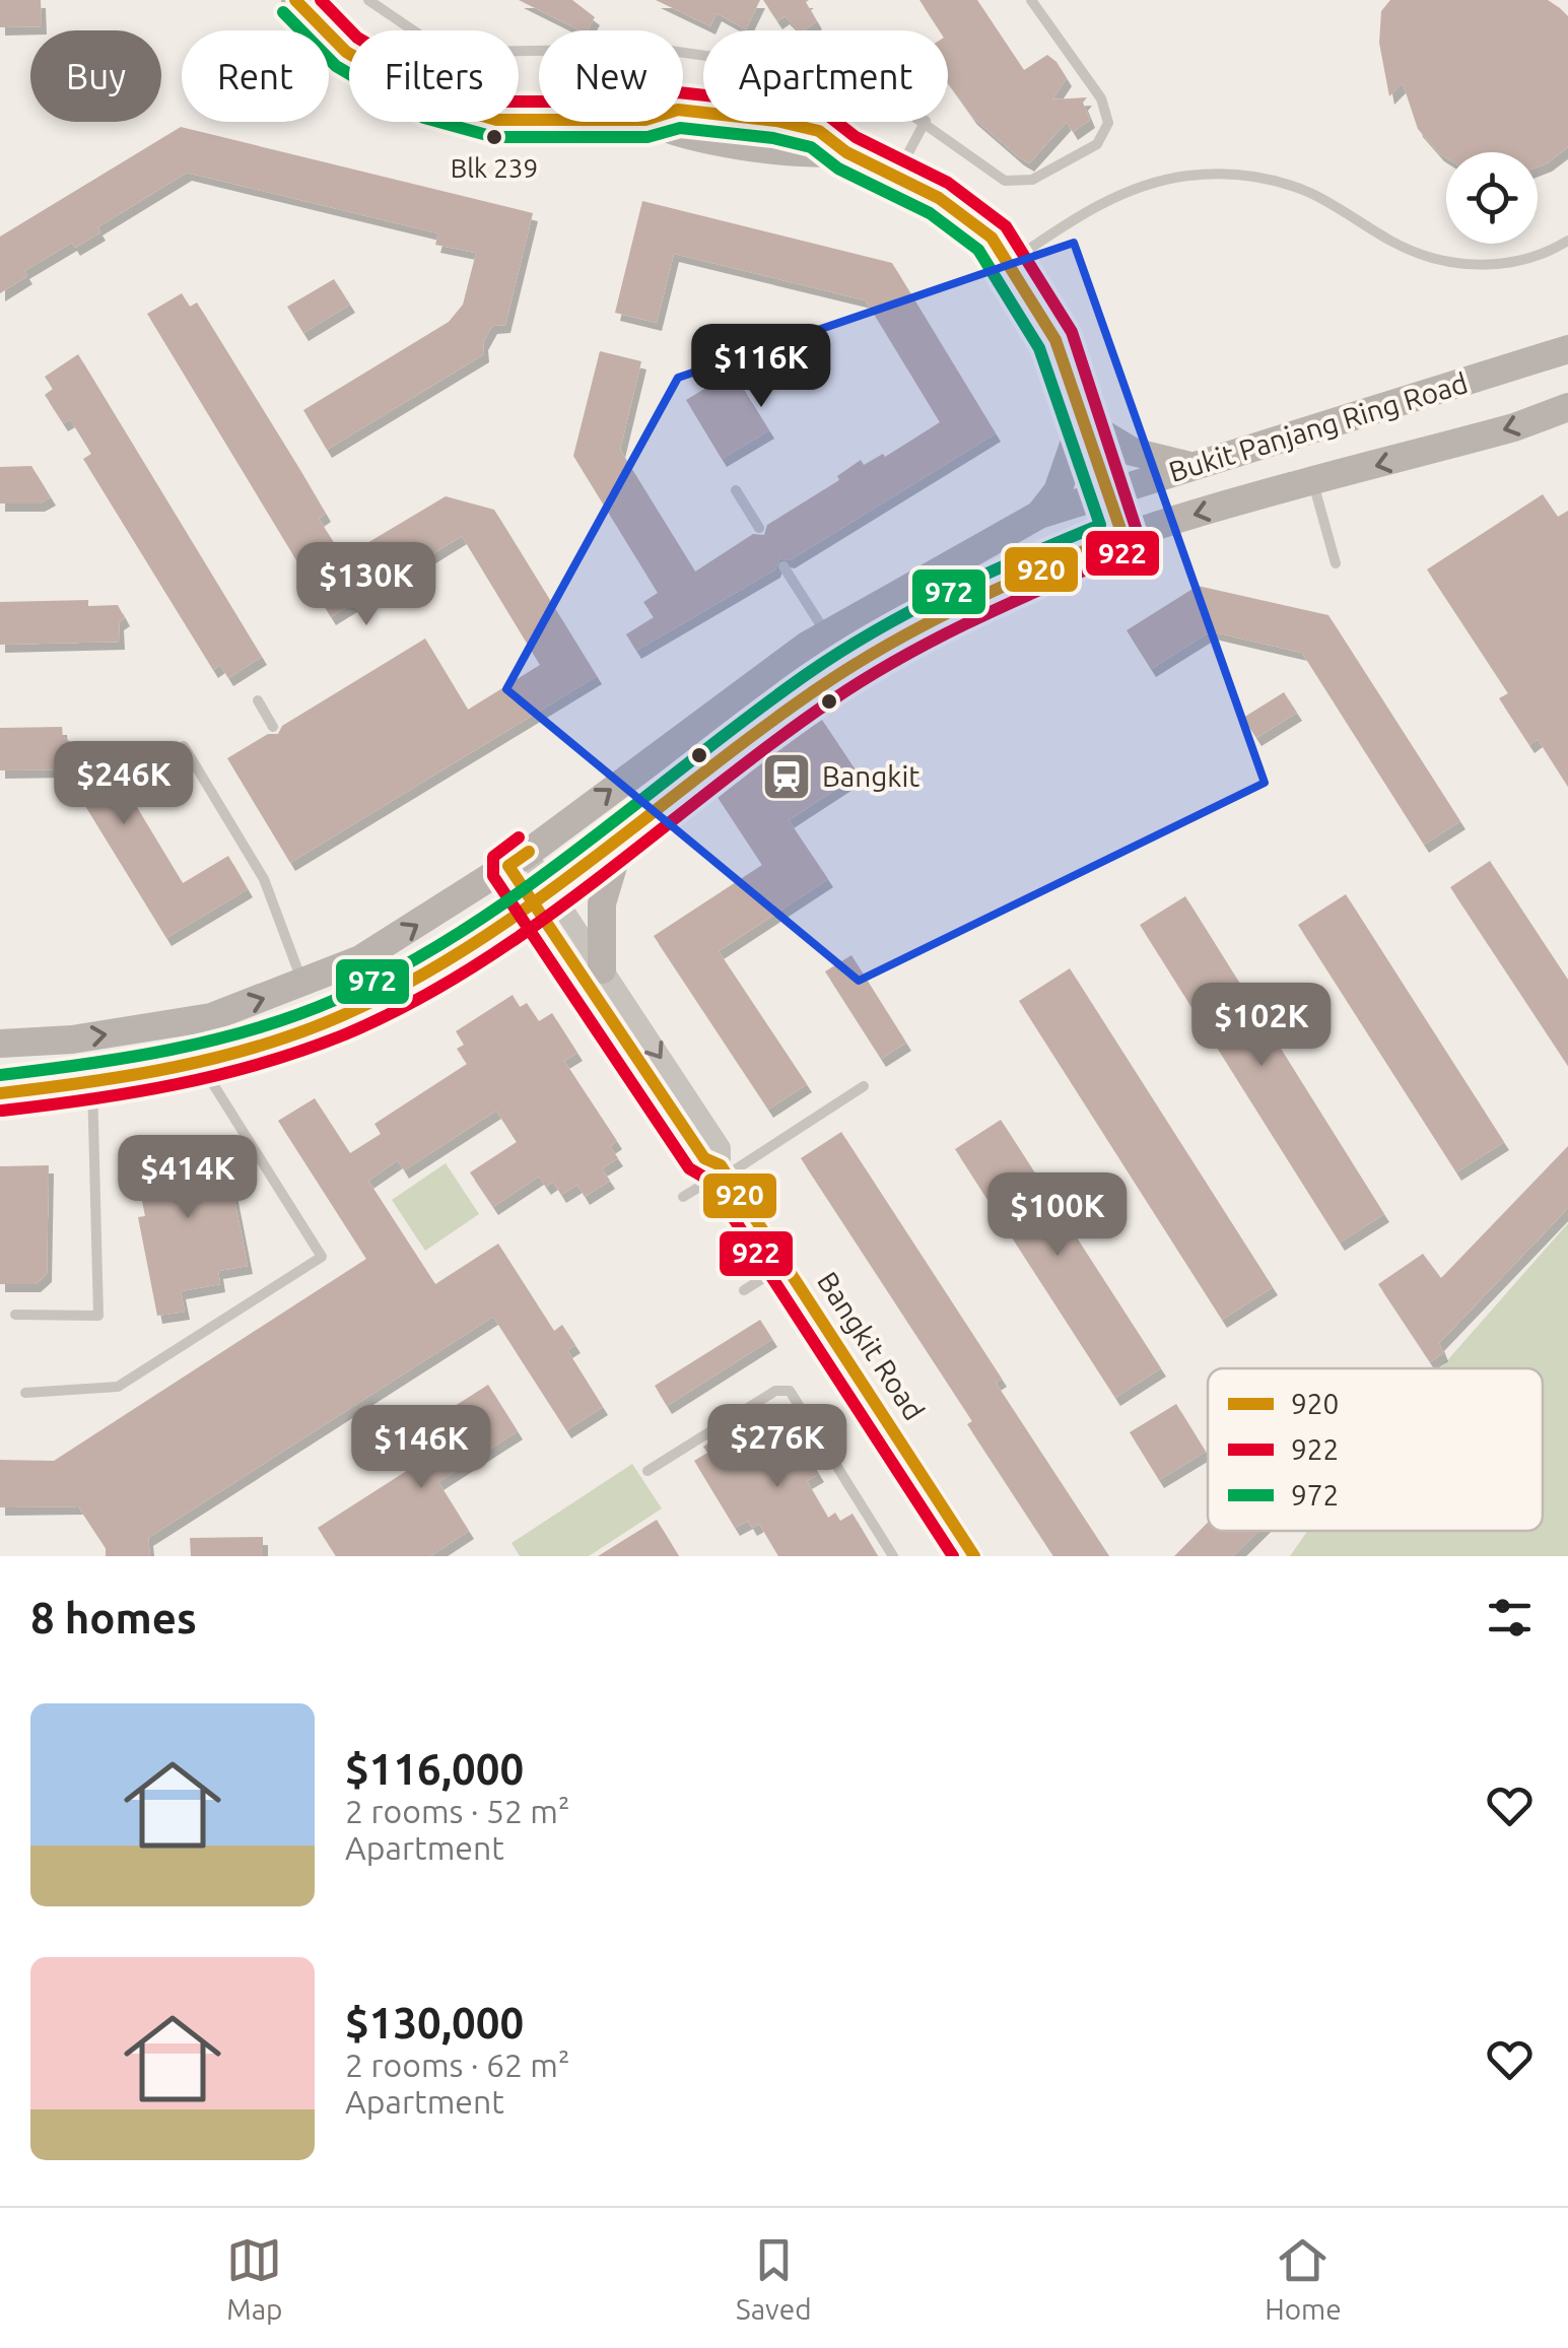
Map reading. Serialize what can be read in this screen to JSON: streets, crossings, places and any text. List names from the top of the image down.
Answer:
{
  "streets": {
    "main road": ["Bukit Panjang Ring Road"],
    "street": ["Bangkit Road"]
  },
  "crossings": [
    ["Bukit Panjang Ring Road", "Bangkit Road"]
  ],
  "places": {
    "other": ["Blk 239"],
    "station": ["Bangkit"]
  },
  "lines": ["transit line 920", "transit line 922", "transit line 972"],
  "legend": ["920", "922", "972"],
  "page": {
    "chip": [
      "Buy",
      "Rent",
      "Filters",
      "New",
      "Apartment"
    ],
    "price": [
      "$116K",
      "$130K",
      "$246K",
      "$102K",
      "$414K",
      "$100K",
      "$276K",
      "$146K"
    ],
    "heading": "8 homes",
    "list": [
      {
        "name": "$116,000",
        "note": "2 rooms · 52 m² · Apartment"
      },
      {
        "name": "$130,000",
        "note": "2 rooms · 62 m² · Apartment"
      }
    ],
    "tabs": ["Map", "Saved", "Home"]
  }
}
